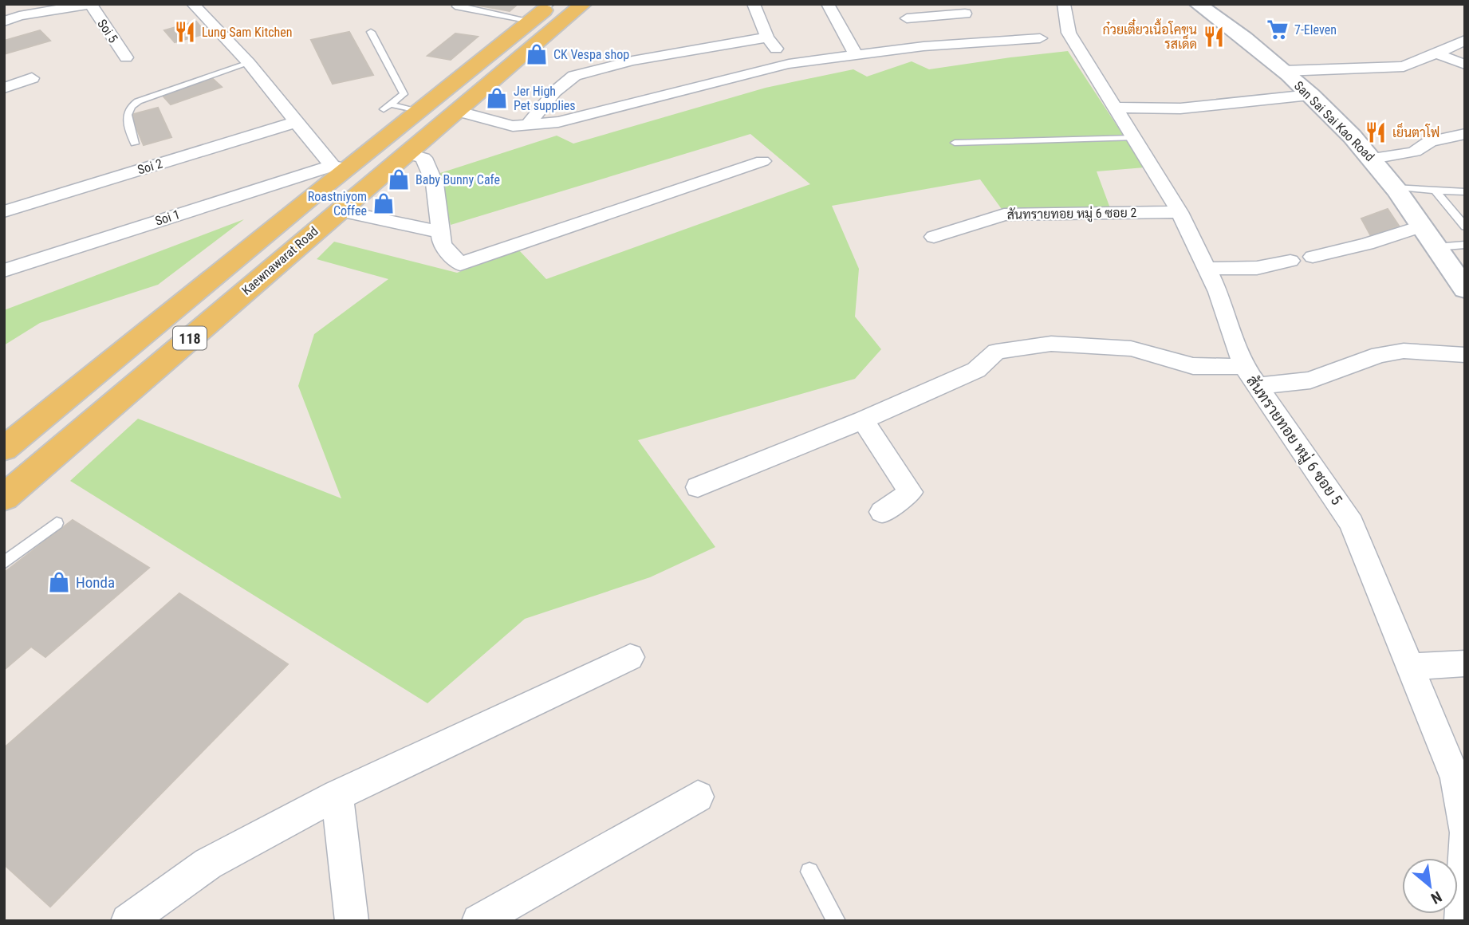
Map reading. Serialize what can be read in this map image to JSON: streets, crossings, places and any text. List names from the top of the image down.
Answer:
{
  "streets": {
    "main road": ["San Sai Sai Kao Road", "Kaewnawarat Road", "118"],
    "street": [
      "Soi 5",
      "Soi 2",
      "สันทรายทอย หมู่ 6 ซอย 2",
      "Soi 1",
      "สันทรายทอย หมู่ 6 ซอย 5"
    ]
  },
  "crossings": [
    ["สันทรายทอย หมู่ 6 ซอย 2", "สันทรายทอย หมู่ 6 ซอย 5"],
    ["Soi 1", "Kaewnawarat Road"]
  ],
  "places": {
    "supermarket": ["7-Eleven"],
    "restaurant": ["Lung Sam Kitchen", "ก๋วยเตี๋ยวเนื้อโคขุน รสเด็ด", "เย็นตาโฟ"],
    "shop": [
      "CK Vespa shop",
      "Jer High Pet supplies",
      "Baby Bunny Cafe",
      "Roastniyom Coffee",
      "Honda"
    ]
  },
  "north": "bottom right"
}
